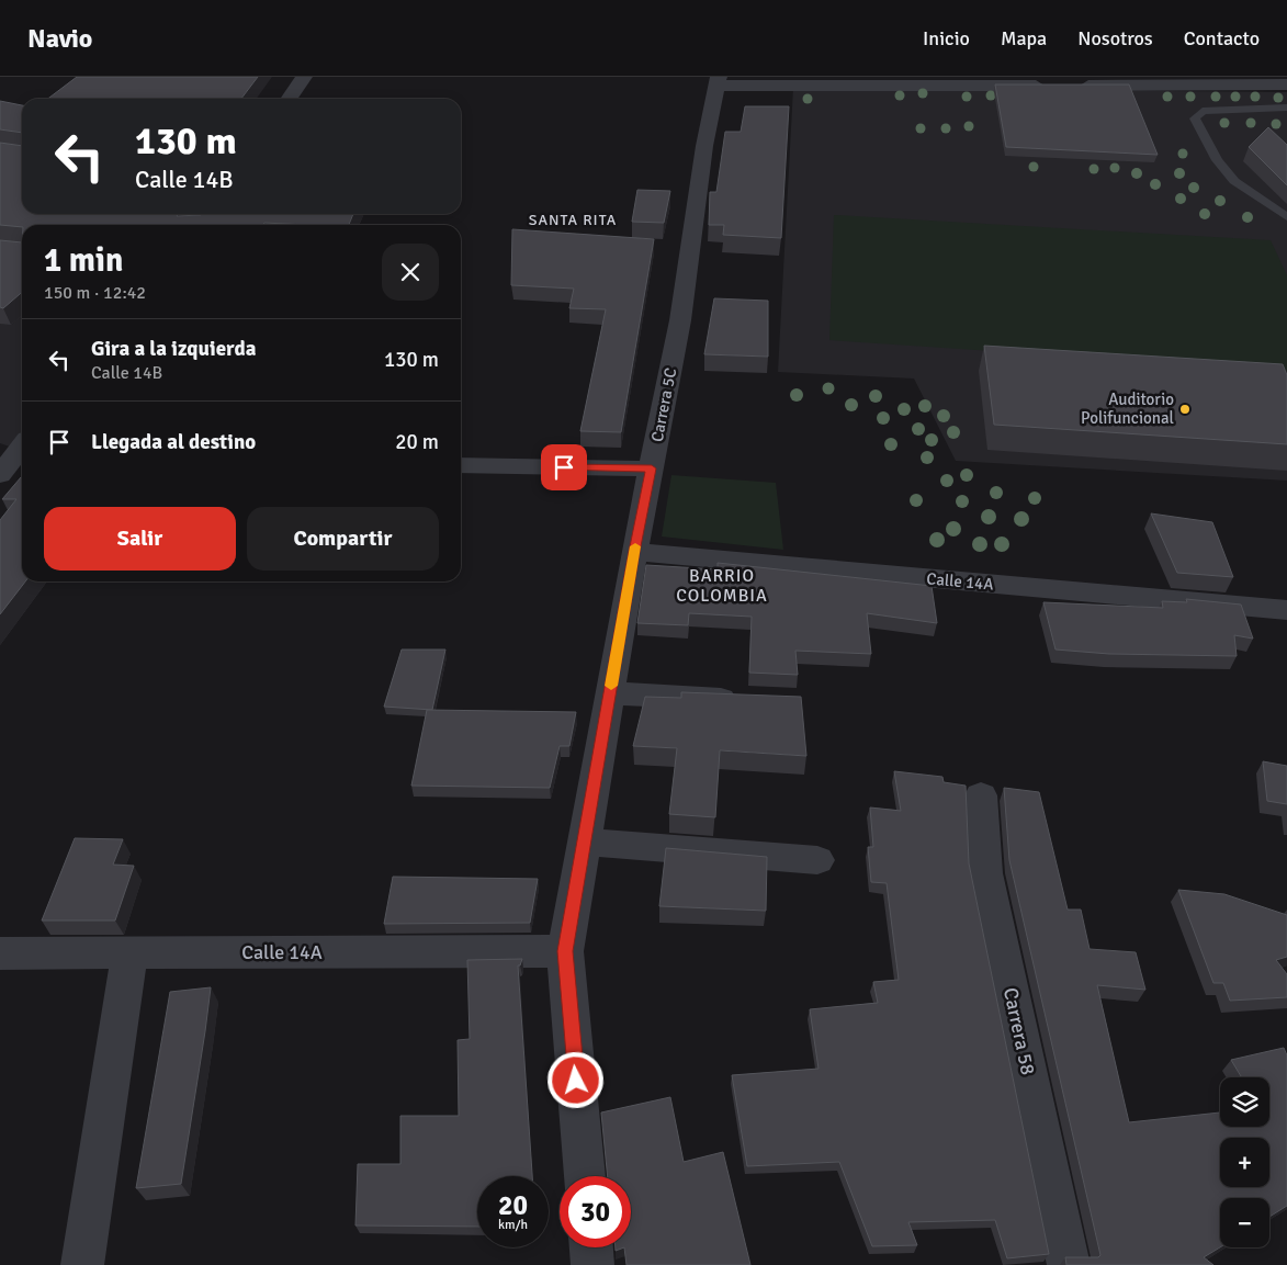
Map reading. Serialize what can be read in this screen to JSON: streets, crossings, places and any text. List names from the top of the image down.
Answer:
{
  "streets": {
    "street": ["Carrera 5C", "Calle 14A", "Carrera 58"]
  },
  "crossings": [
    ["Carrera 5C", "Calle 14A"]
  ],
  "districts": ["SANTA RITA", "BARRIO COLOMBIA"],
  "places": ["Auditorio Polifuncional"],
  "page": {
    "header": "Navio",
    "nav": [
      "Inicio",
      "Mapa",
      "Nosotros",
      "Contacto"
    ],
    "turn": ["130 m", "Calle 14B"],
    "heading": ["1 min", "150 m · 12:42"],
    "list": [
      {
        "name": "Gira a la izquierda",
        "note": "Calle 14B",
        "value": "130 m"
      },
      {
        "name": "Llegada al destino",
        "value": "20 m"
      }
    ],
    "buttons": ["Salir", "Compartir"],
    "map_buttons": ["+", "−"],
    "speed": "20 km/h",
    "limit": "30"
  }
}
